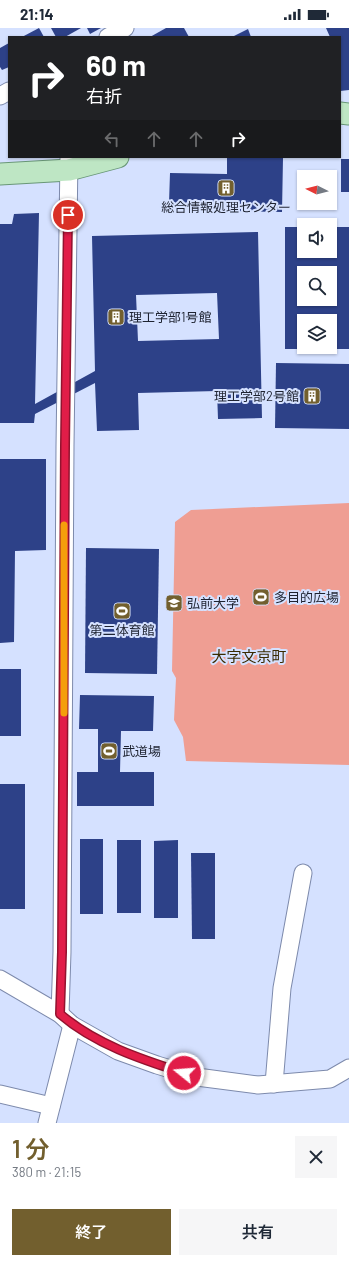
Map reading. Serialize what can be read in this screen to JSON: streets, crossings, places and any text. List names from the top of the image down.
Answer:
{
  "districts": ["大字文京町"],
  "places": {
    "building": ["総合情報処理センター", "理工学部1号館", "理工学部2号館"],
    "sports": ["多目的広場", "第二体育館", "武道場"],
    "school or university": ["弘前大学"]
  },
  "north": "left",
  "page": {
    "status": "21:14",
    "turn": ["60 m", "右折"],
    "heading": ["1 分", "380 m · 21:15"],
    "buttons": ["終了", "共有"]
  }
}
